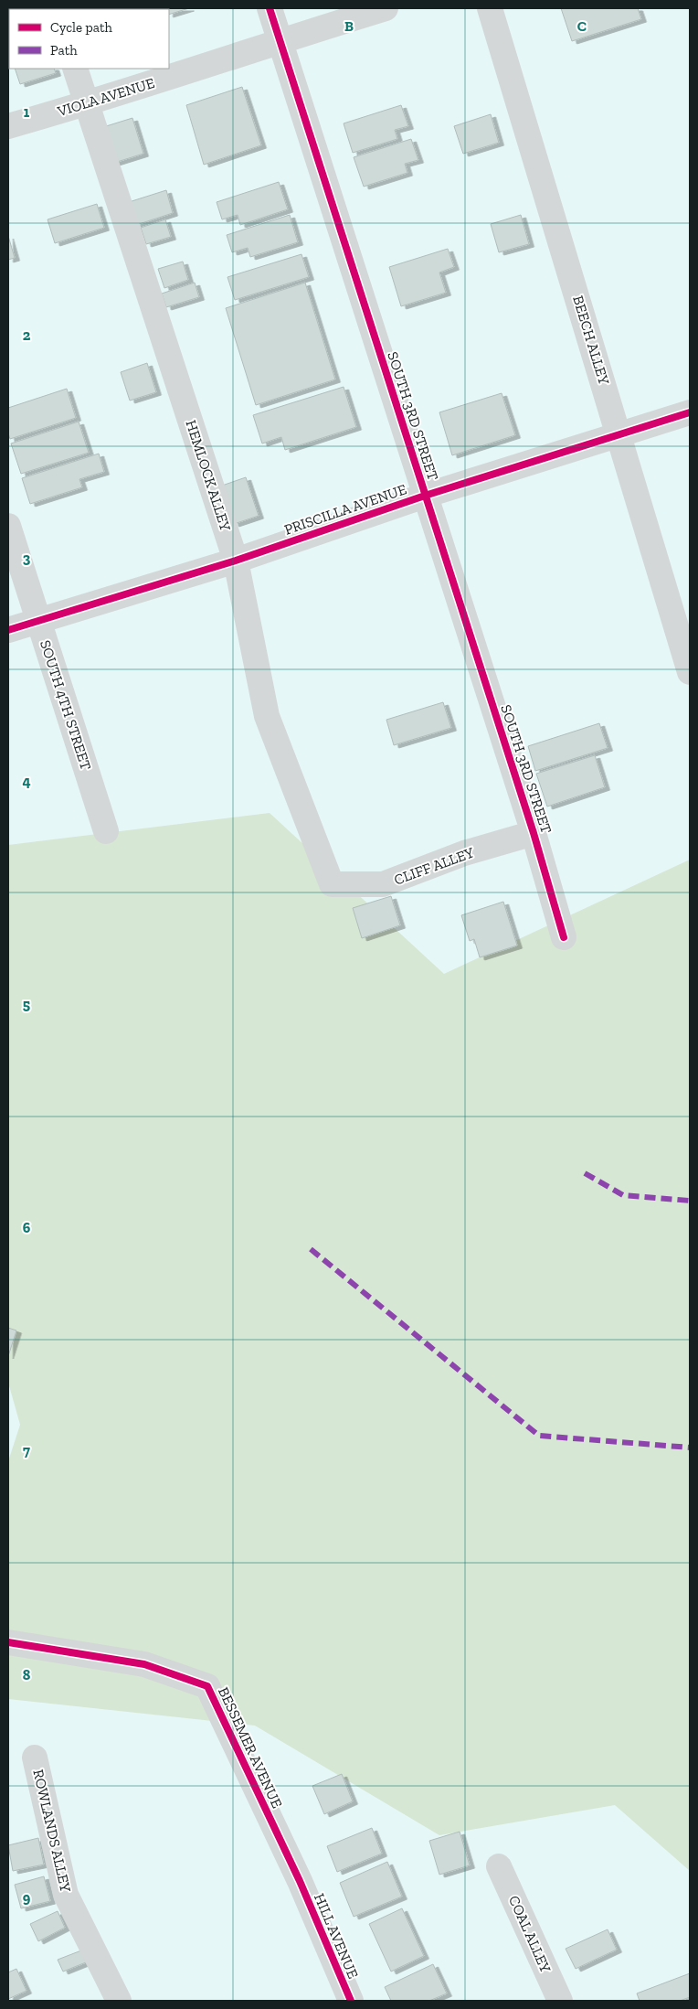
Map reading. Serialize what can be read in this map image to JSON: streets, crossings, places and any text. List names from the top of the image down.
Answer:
{
  "streets": {
    "street": [
      "VIOLA AVENUE",
      "BEECH ALLEY",
      "SOUTH 3RD STREET",
      "HEMLOCK ALLEY",
      "PRISCILLA AVENUE",
      "SOUTH 4TH STREET",
      "CLIFF ALLEY",
      "BESSEMER AVENUE",
      "ROWLANDS ALLEY",
      "COAL ALLEY",
      "HILL AVENUE"
    ]
  },
  "crossings": [
    ["VIOLA AVENUE", "SOUTH 3RD STREET"],
    ["VIOLA AVENUE", "HEMLOCK ALLEY"],
    ["BEECH ALLEY", "PRISCILLA AVENUE"],
    ["SOUTH 3RD STREET", "PRISCILLA AVENUE"],
    ["SOUTH 3RD STREET", "CLIFF ALLEY"],
    ["HEMLOCK ALLEY", "PRISCILLA AVENUE"],
    ["HEMLOCK ALLEY", "CLIFF ALLEY"],
    ["PRISCILLA AVENUE", "SOUTH 4TH STREET"],
    ["BESSEMER AVENUE", "HILL AVENUE"]
  ],
  "legend": ["Cycle path", "Path"],
  "grid": {
    "columns": ["B", "C"],
    "rows": [
      "1",
      "2",
      "3",
      "4",
      "5",
      "6",
      "7",
      "8",
      "9"
    ]
  }
}
